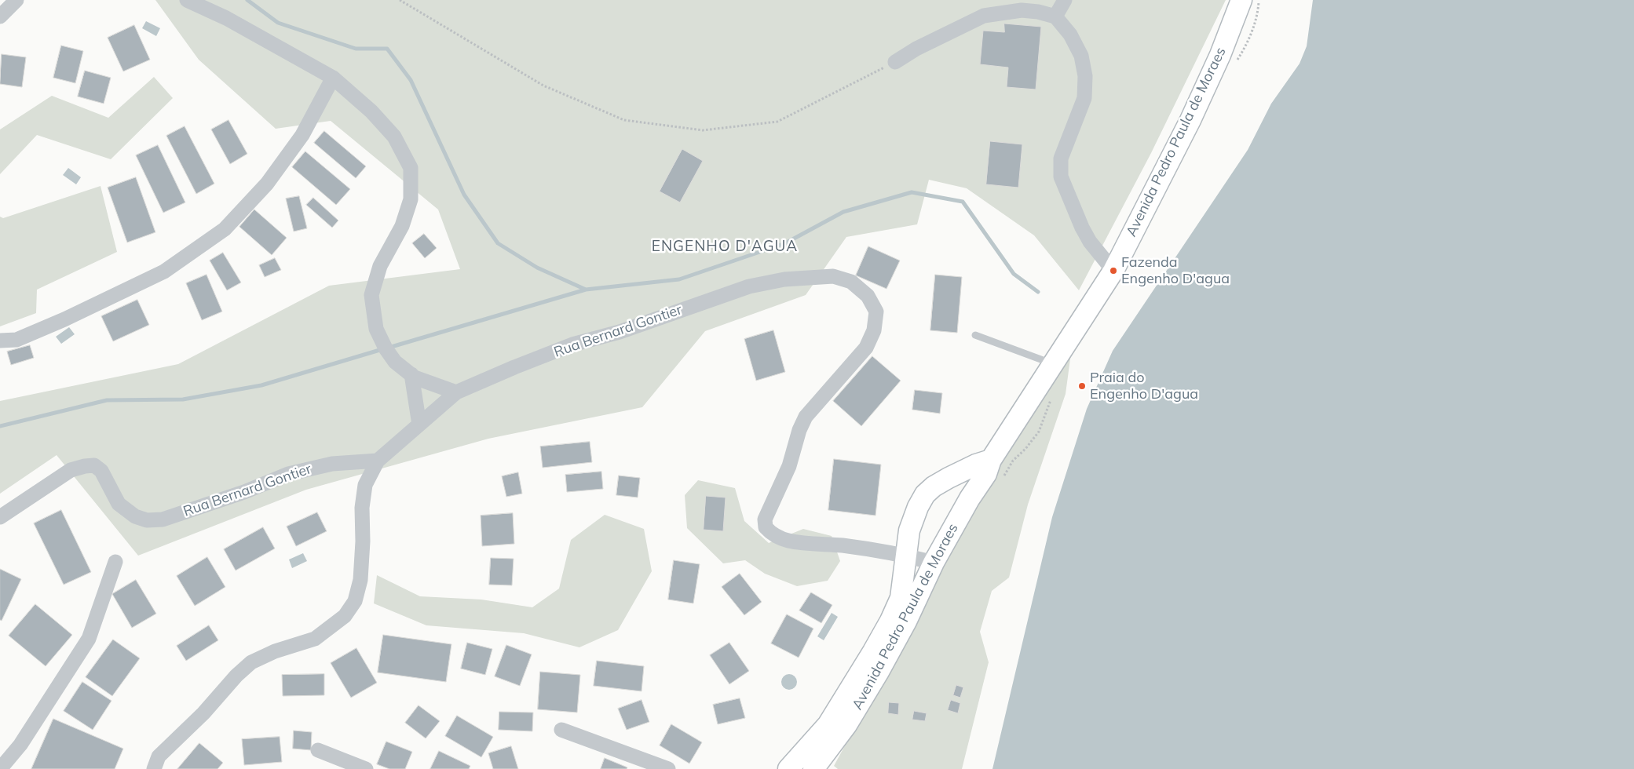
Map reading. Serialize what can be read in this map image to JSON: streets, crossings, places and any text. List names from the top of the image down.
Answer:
{
  "streets": {
    "main road": ["Avenida Pedro Paula de Moraes"],
    "street": ["Rua Bernard Gontier"]
  },
  "crossings": [
    ["Avenida Pedro Paula de Moraes", "Rua Bernard Gontier"]
  ],
  "districts": ["ENGENHO D'AGUA"],
  "places": ["Fazenda Engenho D'agua", "Praia do Engenho D'agua"]
}
